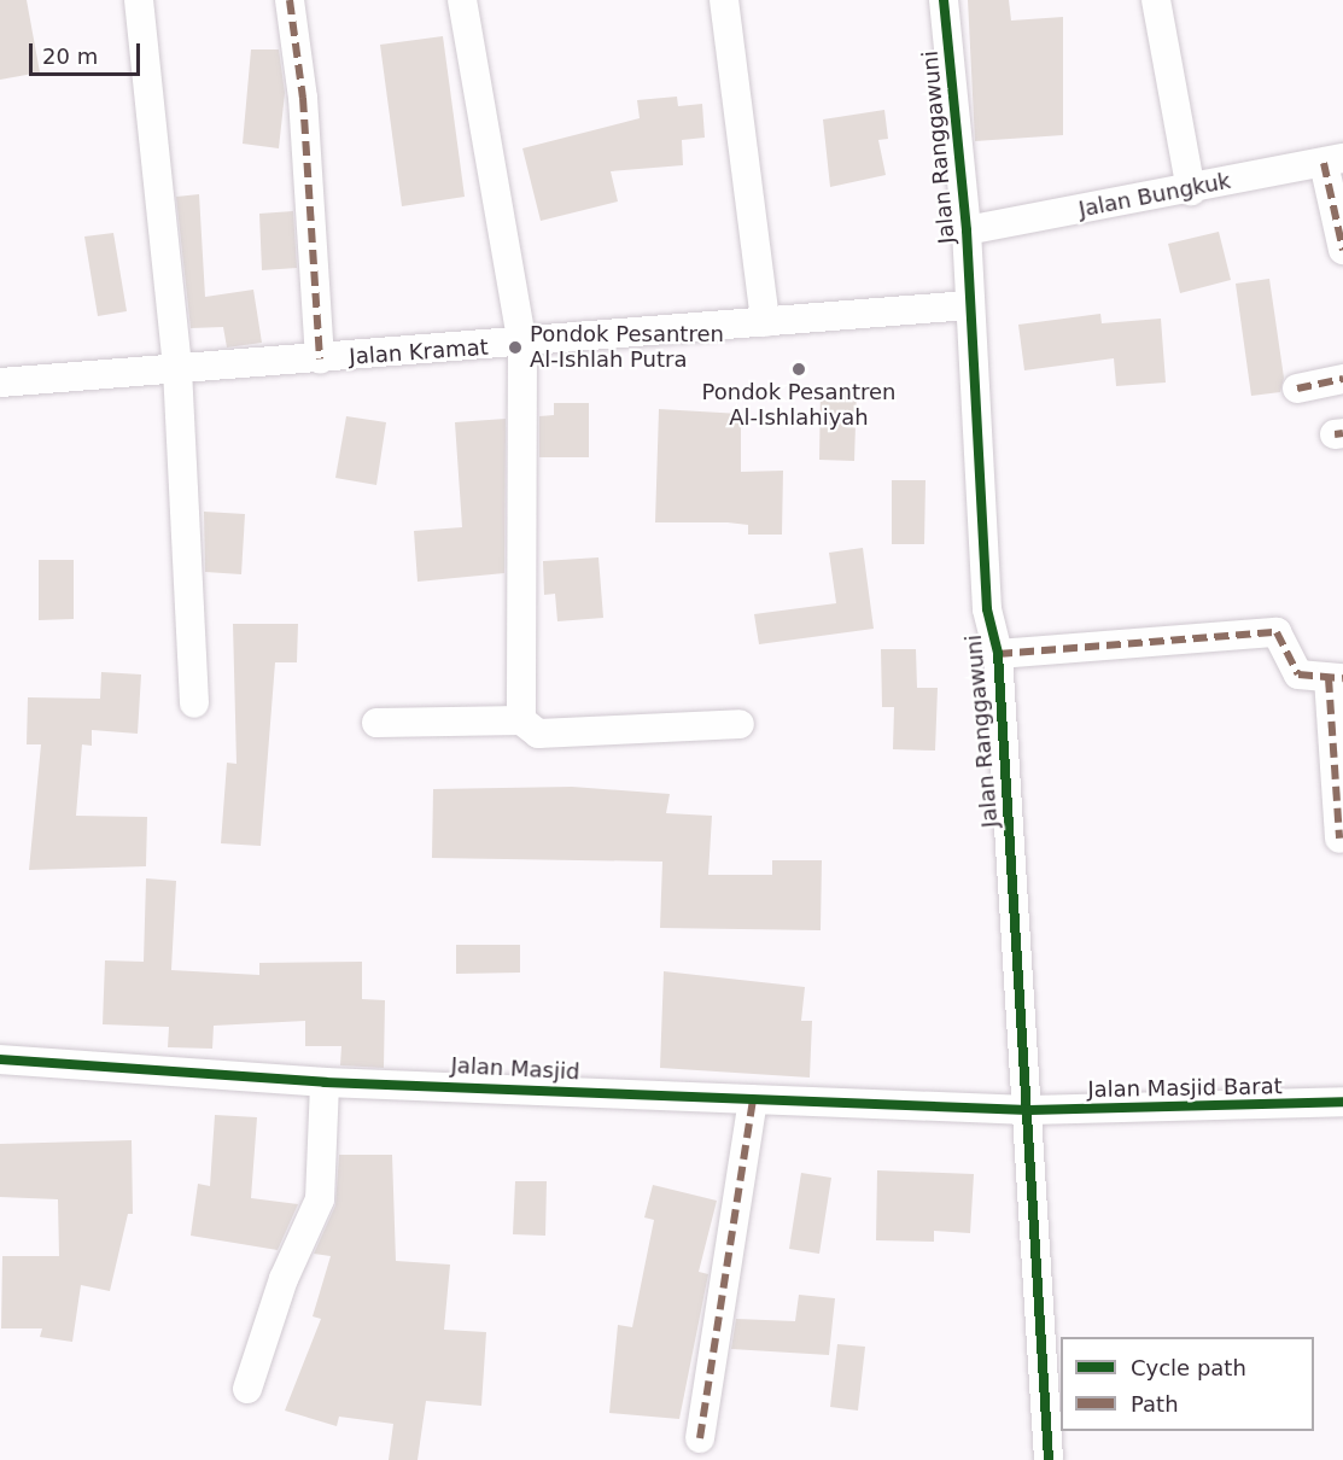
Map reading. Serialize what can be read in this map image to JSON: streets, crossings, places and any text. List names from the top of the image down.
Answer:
{
  "streets": {
    "street": [
      "Jalan Ranggawuni",
      "Jalan Bungkuk",
      "Jalan Kramat",
      "Jalan Masjid",
      "Jalan Masjid Barat"
    ]
  },
  "crossings": [
    ["Jalan Ranggawuni", "Jalan Bungkuk"],
    ["Jalan Ranggawuni", "Jalan Kramat"],
    ["Jalan Ranggawuni", "Jalan Masjid"],
    ["Jalan Ranggawuni", "Jalan Masjid Barat"],
    ["Jalan Masjid", "Jalan Masjid Barat"]
  ],
  "places": ["Pondok Pesantren Al-Ishlah Putra", "Pondok Pesantren Al-Ishlahiyah"],
  "legend": ["Cycle path", "Path"],
  "scale_bar": "20 m"
}
